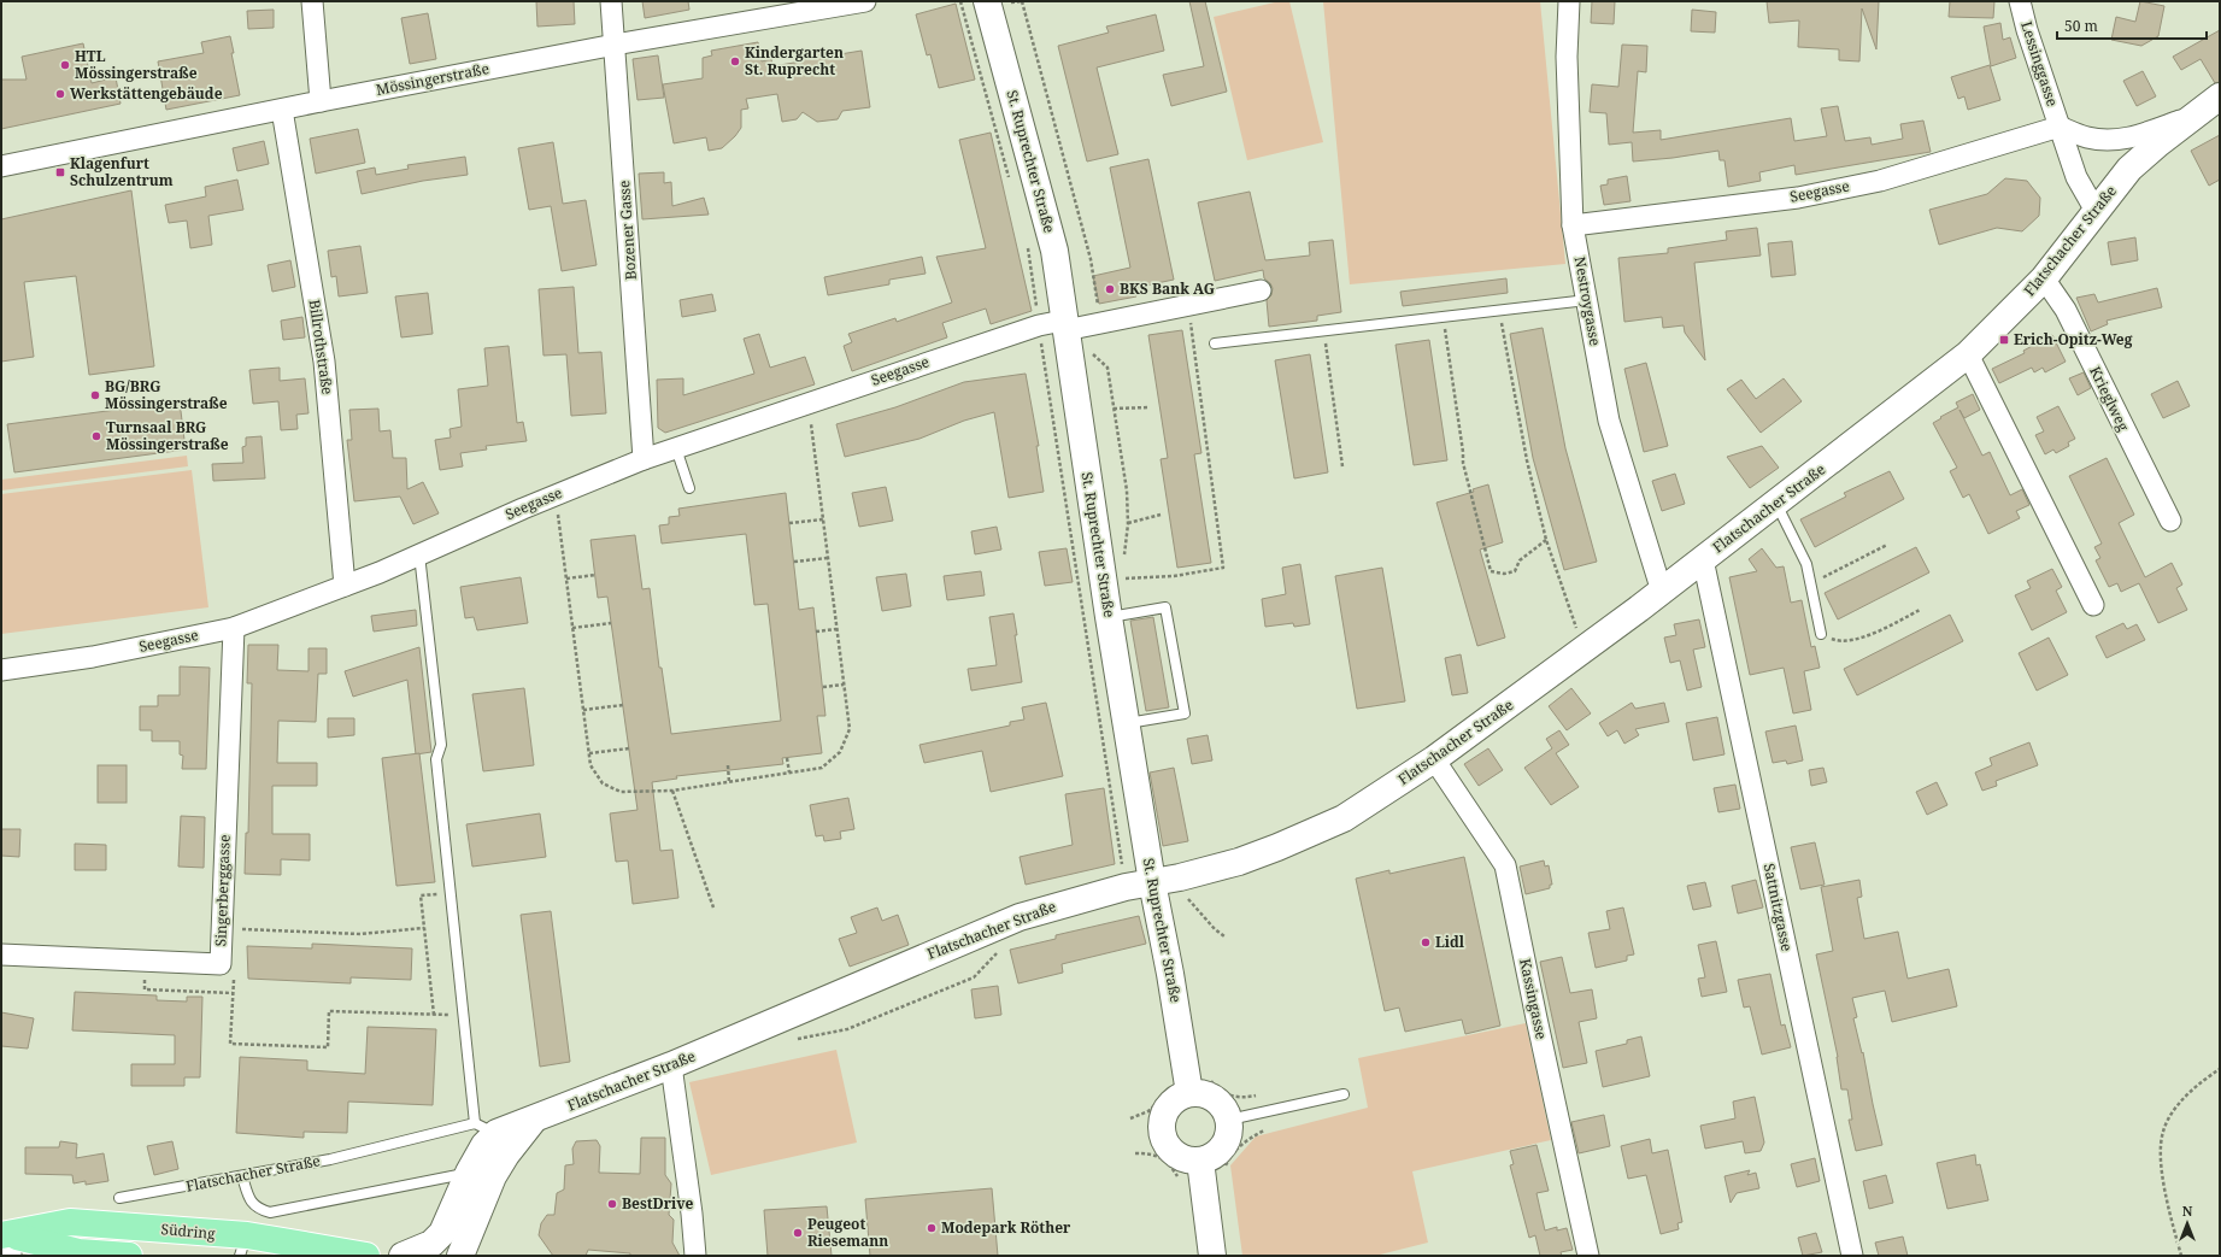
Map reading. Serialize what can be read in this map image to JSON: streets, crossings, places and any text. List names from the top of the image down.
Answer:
{
  "streets": {
    "main road": ["Südring"],
    "street": [
      "Lessinggasse",
      "Mössingerstraße",
      "St. Ruprechter Straße",
      "Seegasse",
      "Bozener Gasse",
      "Flatschacher Straße",
      "Nestroygasse",
      "Billrothstraße",
      "Krieglweg",
      "Singerberggasse",
      "Sattnitzgasse",
      "Kassingasse"
    ]
  },
  "crossings": [
    ["Lessinggasse", "Seegasse"],
    ["Lessinggasse", "Flatschacher Straße"],
    ["Mössingerstraße", "Bozener Gasse"],
    ["Mössingerstraße", "Billrothstraße"],
    ["St. Ruprechter Straße", "Seegasse"],
    ["St. Ruprechter Straße", "Flatschacher Straße"],
    ["Seegasse", "Bozener Gasse"],
    ["Seegasse", "Nestroygasse"],
    ["Seegasse", "Billrothstraße"],
    ["Seegasse", "Singerberggasse"],
    ["Flatschacher Straße", "Nestroygasse"],
    ["Flatschacher Straße", "Krieglweg"],
    ["Flatschacher Straße", "Sattnitzgasse"],
    ["Flatschacher Straße", "Kassingasse"]
  ],
  "places": {
    "other": [
      "Kindergarten St. Ruprecht",
      "HTL Mössingerstraße",
      "Werkstättengebäude",
      "BKS Bank AG",
      "BG/BRG Mössingerstraße",
      "Turnsaal BRG Mössingerstraße",
      "Lidl",
      "BestDrive",
      "Modepark Röther",
      "Peugeot Riesemann"
    ],
    "transit": ["Klagenfurt Schulzentrum", "Erich-Opitz-Weg"]
  },
  "scale_bar": "50 m",
  "north": "top"
}
